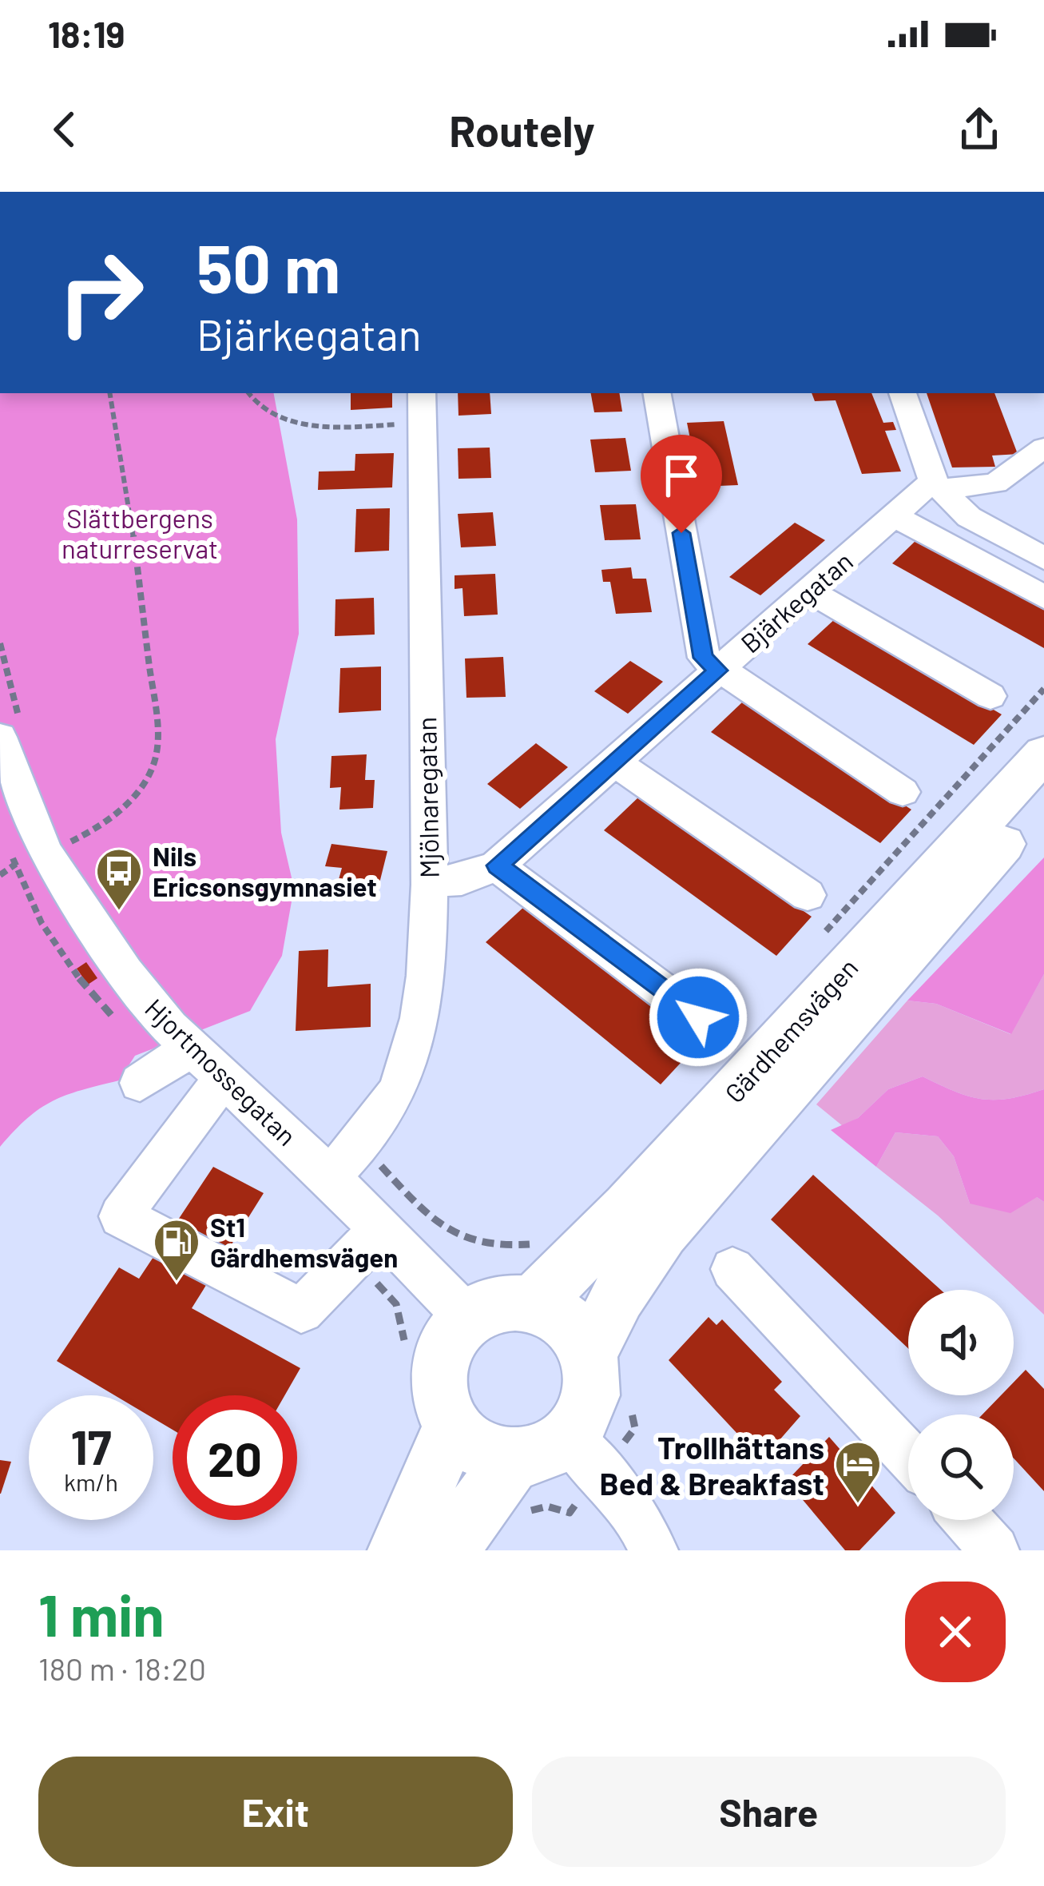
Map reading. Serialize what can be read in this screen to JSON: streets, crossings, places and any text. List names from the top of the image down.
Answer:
{
  "streets": {
    "main road": ["Gärdhemsvägen"],
    "street": ["Bjärkegatan", "Mjölnaregatan", "Hjortmossegatan"]
  },
  "crossings": [
    ["Bjärkegatan", "Mjölnaregatan"],
    ["Mjölnaregatan", "Hjortmossegatan"],
    ["Gärdhemsvägen", "Hjortmossegatan"]
  ],
  "parks": ["Slättbergens naturreservat"],
  "places": {
    "bus stop": ["Nils Ericsonsgymnasiet"],
    "fuel station": ["St1 Gärdhemsvägen"],
    "hotel": ["Trollhättans Bed & Breakfast"]
  },
  "page": {
    "status": "18:19",
    "header": "Routely",
    "turn": ["50 m", "Bjärkegatan"],
    "speed": "17 km/h",
    "limit": "20",
    "heading": ["1 min", "180 m · 18:20"],
    "buttons": ["Exit", "Share"]
  }
}
